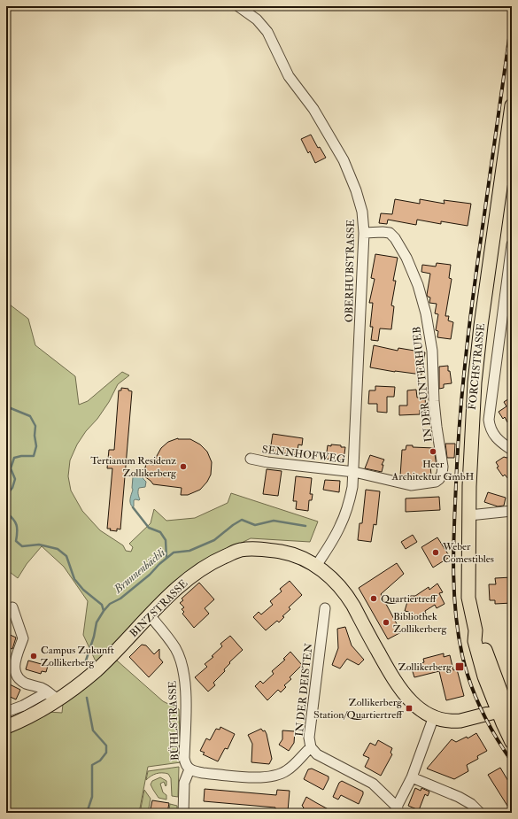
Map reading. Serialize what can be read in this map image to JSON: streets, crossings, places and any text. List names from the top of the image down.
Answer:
{
  "streets": {
    "main road": ["FORCHSTRASSE", "BINZSTRASSE"],
    "street": [
      "OBERHUBSTRASSE",
      "IN DER UNTERHUEB",
      "SENNHOFWEG",
      "IN DER DEISTEN",
      "BÜHLSTRASSE"
    ]
  },
  "crossings": [
    ["OBERHUBSTRASSE", "IN DER UNTERHUEB"],
    ["OBERHUBSTRASSE", "SENNHOFWEG"],
    ["OBERHUBSTRASSE", "BINZSTRASSE"],
    ["FORCHSTRASSE", "BINZSTRASSE"],
    ["IN DER UNTERHUEB", "SENNHOFWEG"],
    ["BINZSTRASSE", "BÜHLSTRASSE"],
    ["IN DER DEISTEN", "BÜHLSTRASSE"]
  ],
  "water": ["Brunnenbächli"],
  "places": {
    "other": [
      "Heer Architektur GmbH",
      "Tertianum Residenz Zollikerberg",
      "Weber Comestibles",
      "Quartiertreff",
      "Bibliothek Zollikerberg",
      "Campus Zukunft Zollikerberg"
    ],
    "transit": ["Zollikerberg", "Zollikerberg Station/Quartiertreff"]
  }
}
